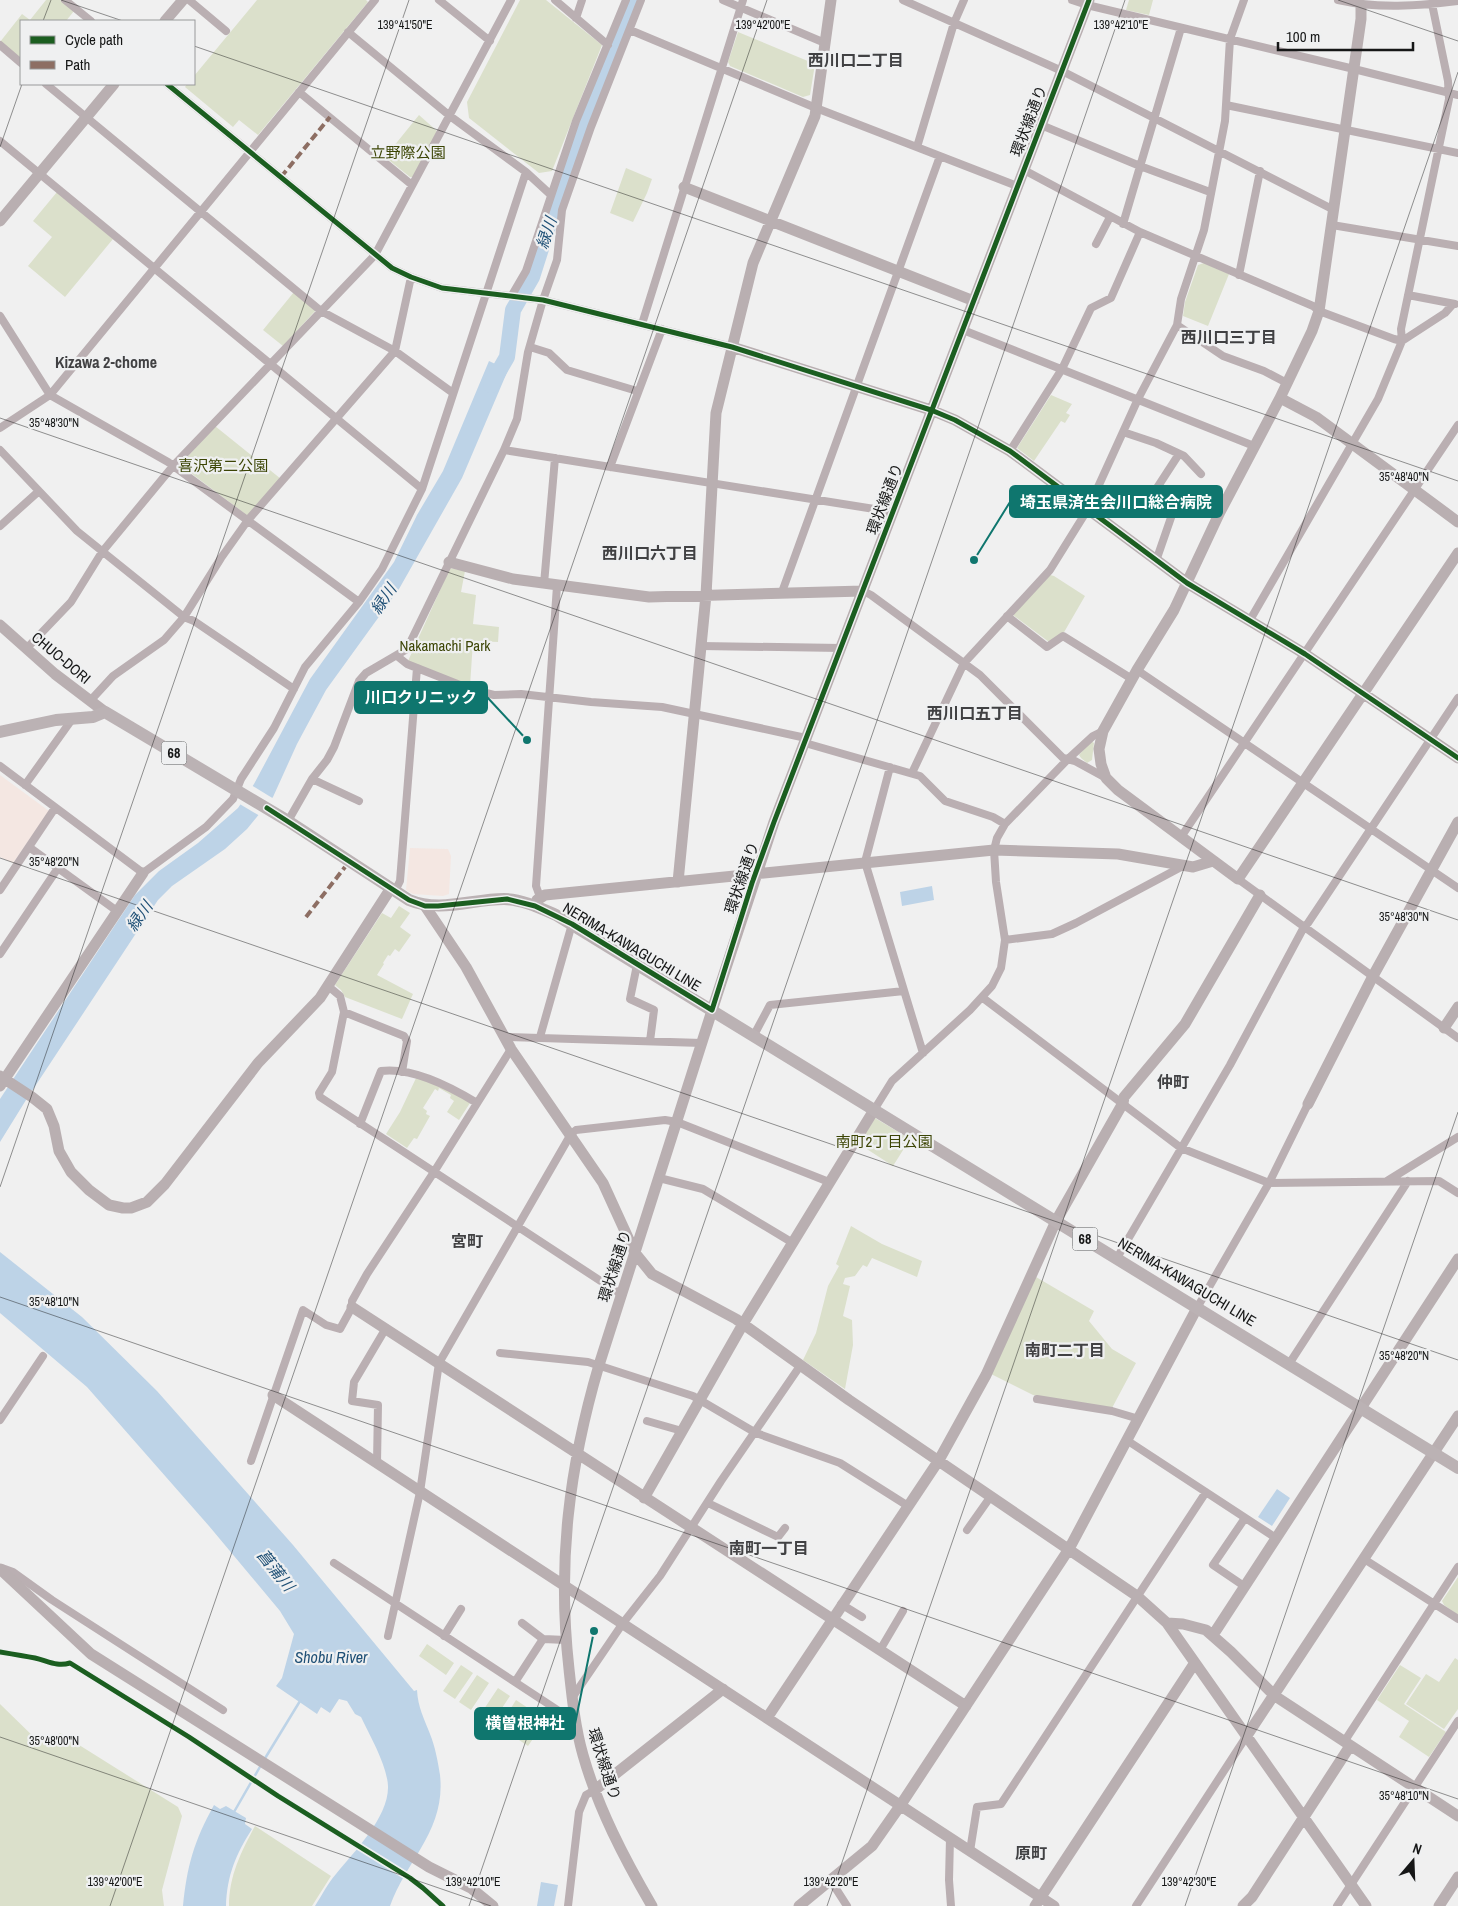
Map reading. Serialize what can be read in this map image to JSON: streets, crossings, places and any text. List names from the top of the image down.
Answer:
{
  "streets": {
    "main road": ["68", "NERIMA-KAWAGUCHI LINE"],
    "street": ["環状線通り", "CHUO-DORI"]
  },
  "crossings": [
    ["環状線通り", "NERIMA-KAWAGUCHI LINE"],
    ["CHUO-DORI", "68"],
    ["68", "NERIMA-KAWAGUCHI LINE"]
  ],
  "districts": [
    "西川口二丁目",
    "西川口三丁目",
    "Kizawa 2-chome",
    "西川口六丁目",
    "西川口五丁目",
    "仲町",
    "宮町",
    "南町二丁目",
    "南町一丁目",
    "原町"
  ],
  "water": ["緑川", "菖蒲川", "Shobu River"],
  "parks": [
    "立野際公園",
    "喜沢第二公園",
    "Nakamachi Park",
    "南町2丁目公園"
  ],
  "places": ["埼玉県済生会川口総合病院", "川口クリニック", "横曽根神社"],
  "legend": ["Cycle path", "Path"],
  "scale_bar": "100 m",
  "north": "top",
  "coordinates": [
    "139°41'50\"E",
    "139°42'00\"E",
    "139°42'10\"E",
    "35°48'30\"N",
    "35°48'40\"N",
    "35°48'20\"N",
    "35°48'10\"N",
    "35°48'00\"N",
    "139°42'20\"E",
    "139°42'30\"E"
  ]
}
